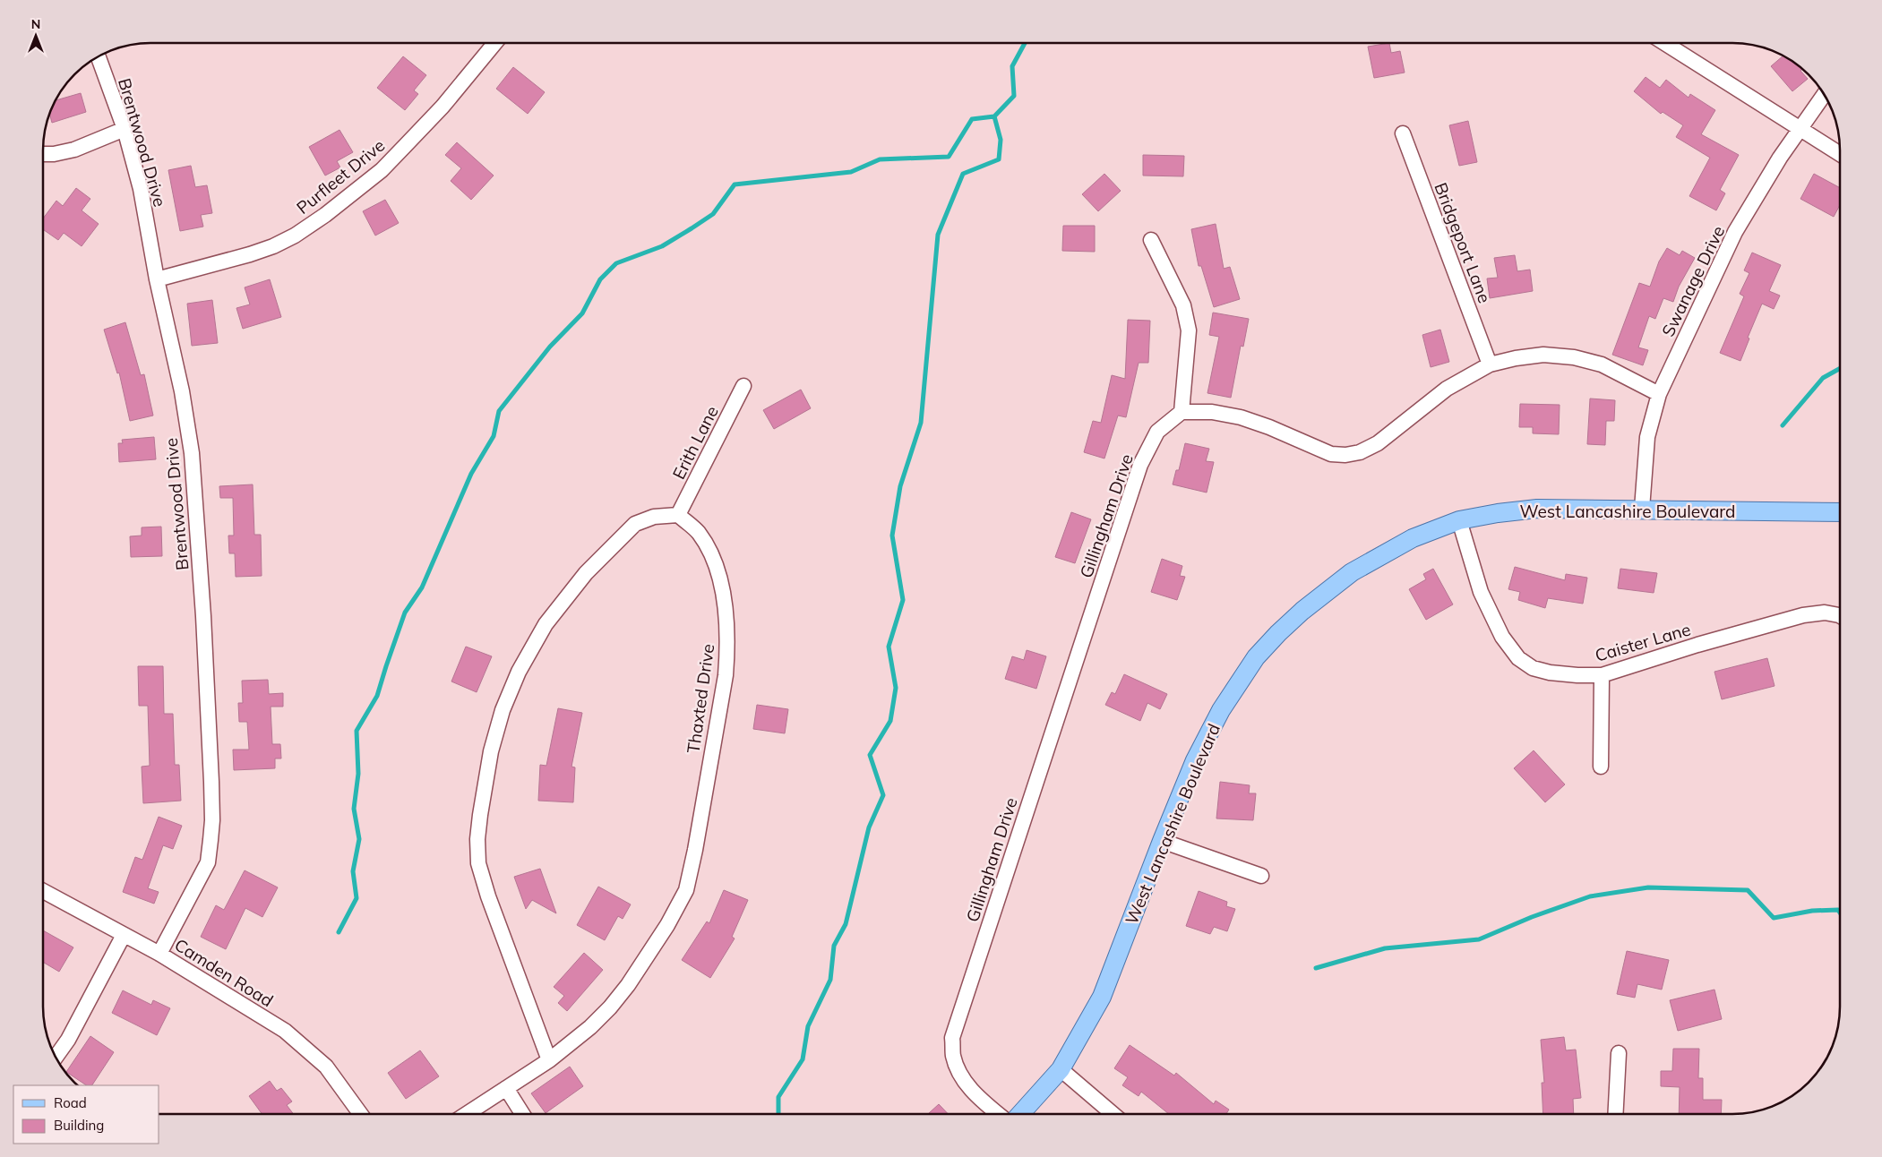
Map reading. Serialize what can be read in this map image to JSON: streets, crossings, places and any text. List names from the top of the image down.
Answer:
{
  "streets": {
    "main road": ["West Lancashire Boulevard"],
    "street": [
      "Brentwood Drive",
      "Purfleet Drive",
      "Bridgeport Lane",
      "Swanage Drive",
      "Erith Lane",
      "Gillingham Drive",
      "Caister Lane",
      "Thaxted Drive",
      "Camden Road"
    ]
  },
  "crossings": [
    ["Brentwood Drive", "Purfleet Drive"],
    ["Brentwood Drive", "Camden Road"],
    ["Swanage Drive", "West Lancashire Boulevard"],
    ["Erith Lane", "Thaxted Drive"],
    ["West Lancashire Boulevard", "Caister Lane"]
  ],
  "legend": ["Road", "Building"],
  "north": "top"
}
